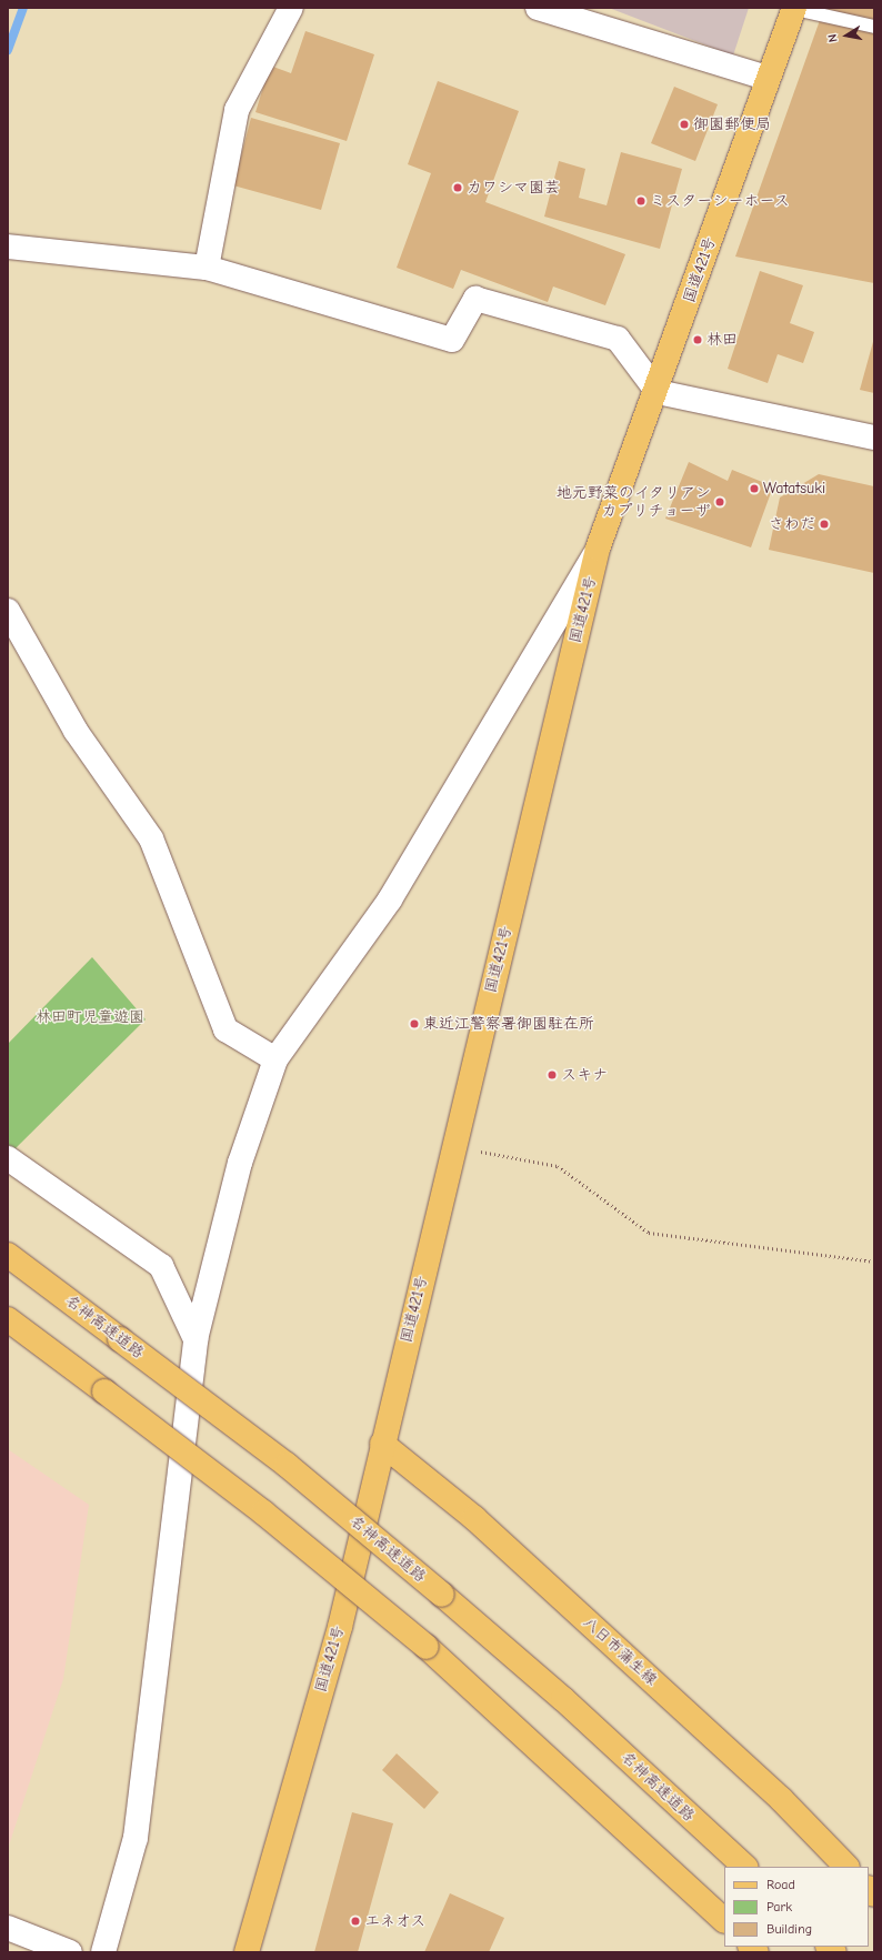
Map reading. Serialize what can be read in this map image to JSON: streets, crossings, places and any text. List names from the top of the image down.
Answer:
{
  "streets": {
    "main road": ["国道421号", "名神高速道路", "八日市蒲生線"]
  },
  "crossings": [
    ["国道421号", "八日市蒲生線"]
  ],
  "parks": ["林田町児童遊園"],
  "places": [
    "御園郵便局",
    "カワシマ園芸",
    "ミスターシーホース",
    "林田",
    "Watatsuki",
    "地元野菜のイタリアン カプリチョーザ",
    "さわだ",
    "東近江警察署御園駐在所",
    "スキナ",
    "エネオス"
  ],
  "legend": ["Road", "Park", "Building"],
  "north": "left"
}
